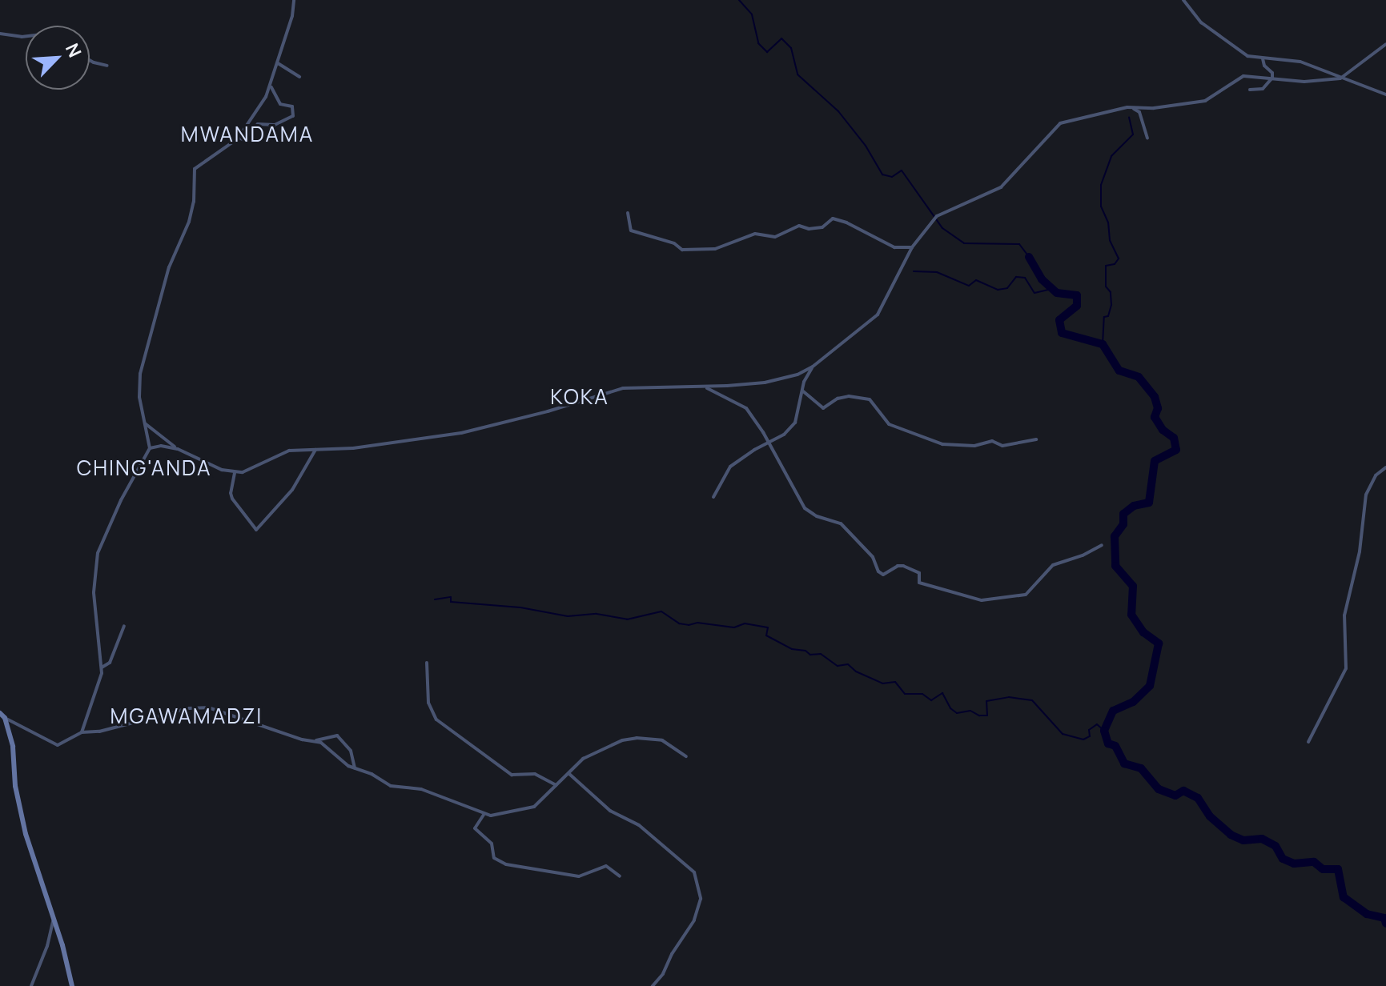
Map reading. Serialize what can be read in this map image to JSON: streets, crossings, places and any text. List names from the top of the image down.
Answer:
{
  "districts": [
    "MWANDAMA",
    "KOKA",
    "CHING'ANDA",
    "MGAWAMADZI"
  ],
  "north": "top right"
}
